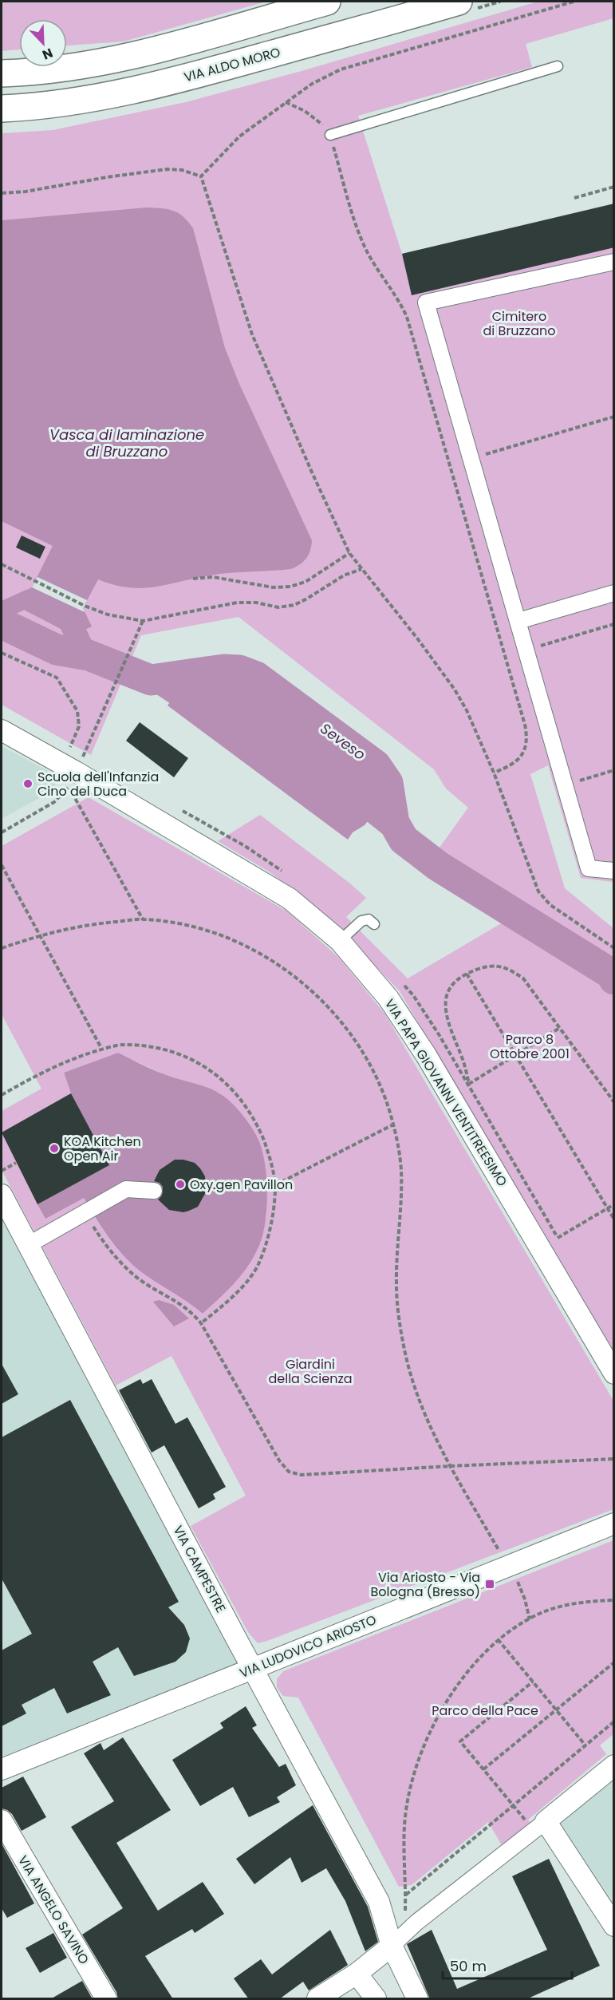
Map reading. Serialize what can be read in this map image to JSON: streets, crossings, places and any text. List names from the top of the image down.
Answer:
{
  "streets": {
    "main road": ["VIA ALDO MORO"],
    "street": [
      "VIA PAPA GIOVANNI VENTITREESIMO",
      "VIA CAMPESTRE",
      "VIA LUDOVICO ARIOSTO",
      "VIA ANGELO SAVINO"
    ]
  },
  "crossings": [
    ["VIA CAMPESTRE", "VIA LUDOVICO ARIOSTO"]
  ],
  "water": ["Vasca di laminazione di Bruzzano", "Seveso"],
  "parks": [
    "Cimitero di Bruzzano",
    "Parco 8 Ottobre 2001",
    "Giardini della Scienza",
    "Parco della Pace"
  ],
  "places": {
    "other": ["Scuola dell'Infanzia Cino del Duca", "KOA Kitchen Open Air", "Oxy.gen Pavillon"],
    "transit": ["Via Ariosto - Via Bologna (Bresso)"]
  },
  "scale_bar": "50 m",
  "north": "bottom right"
}
